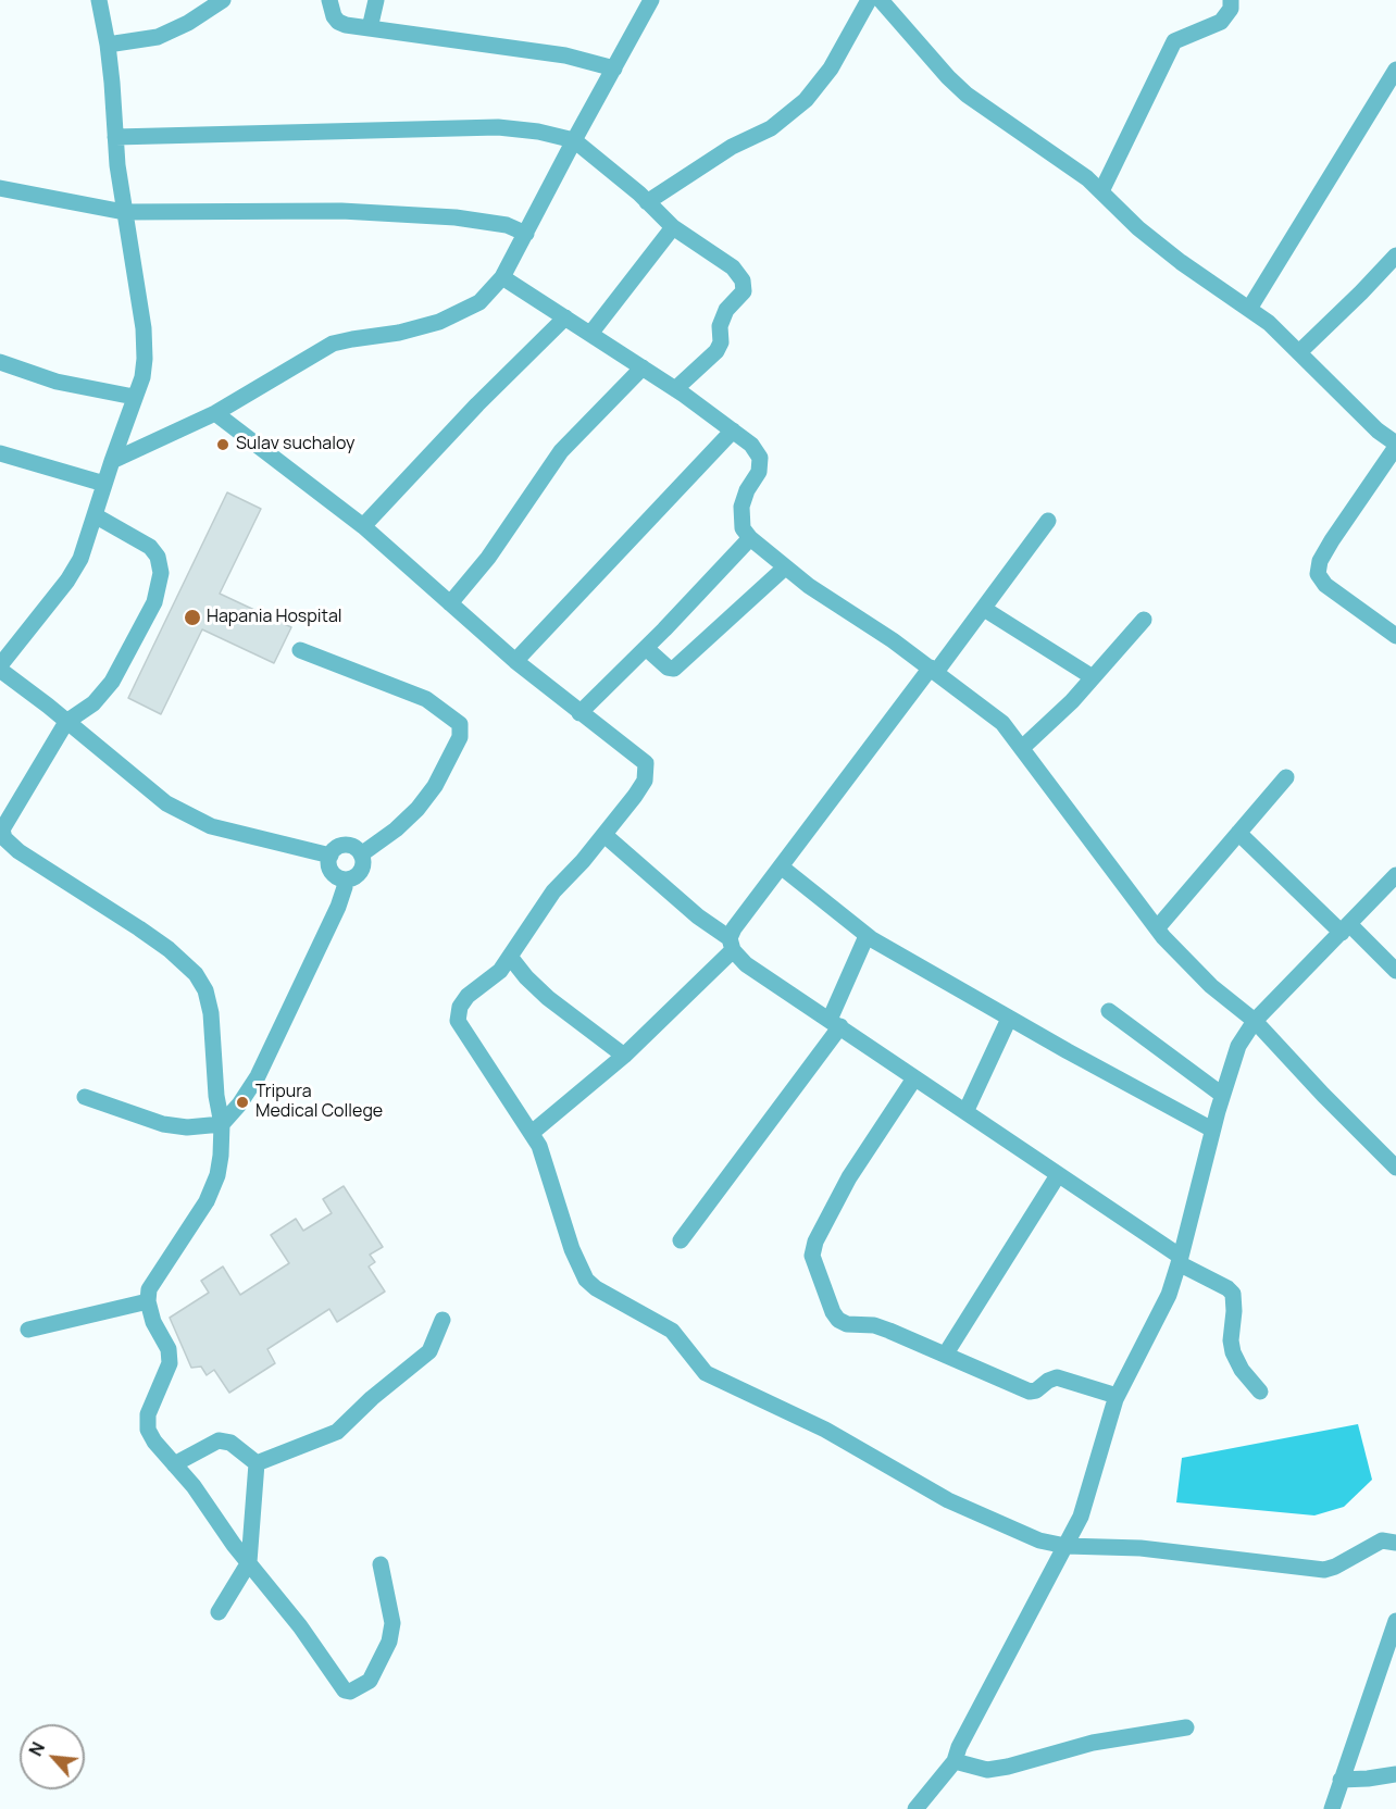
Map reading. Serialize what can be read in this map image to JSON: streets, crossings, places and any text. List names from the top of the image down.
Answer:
{
  "places": ["Sulav suchaloy", "Hapania Hospital", "Tripura Medical College"],
  "north": "top left"
}
